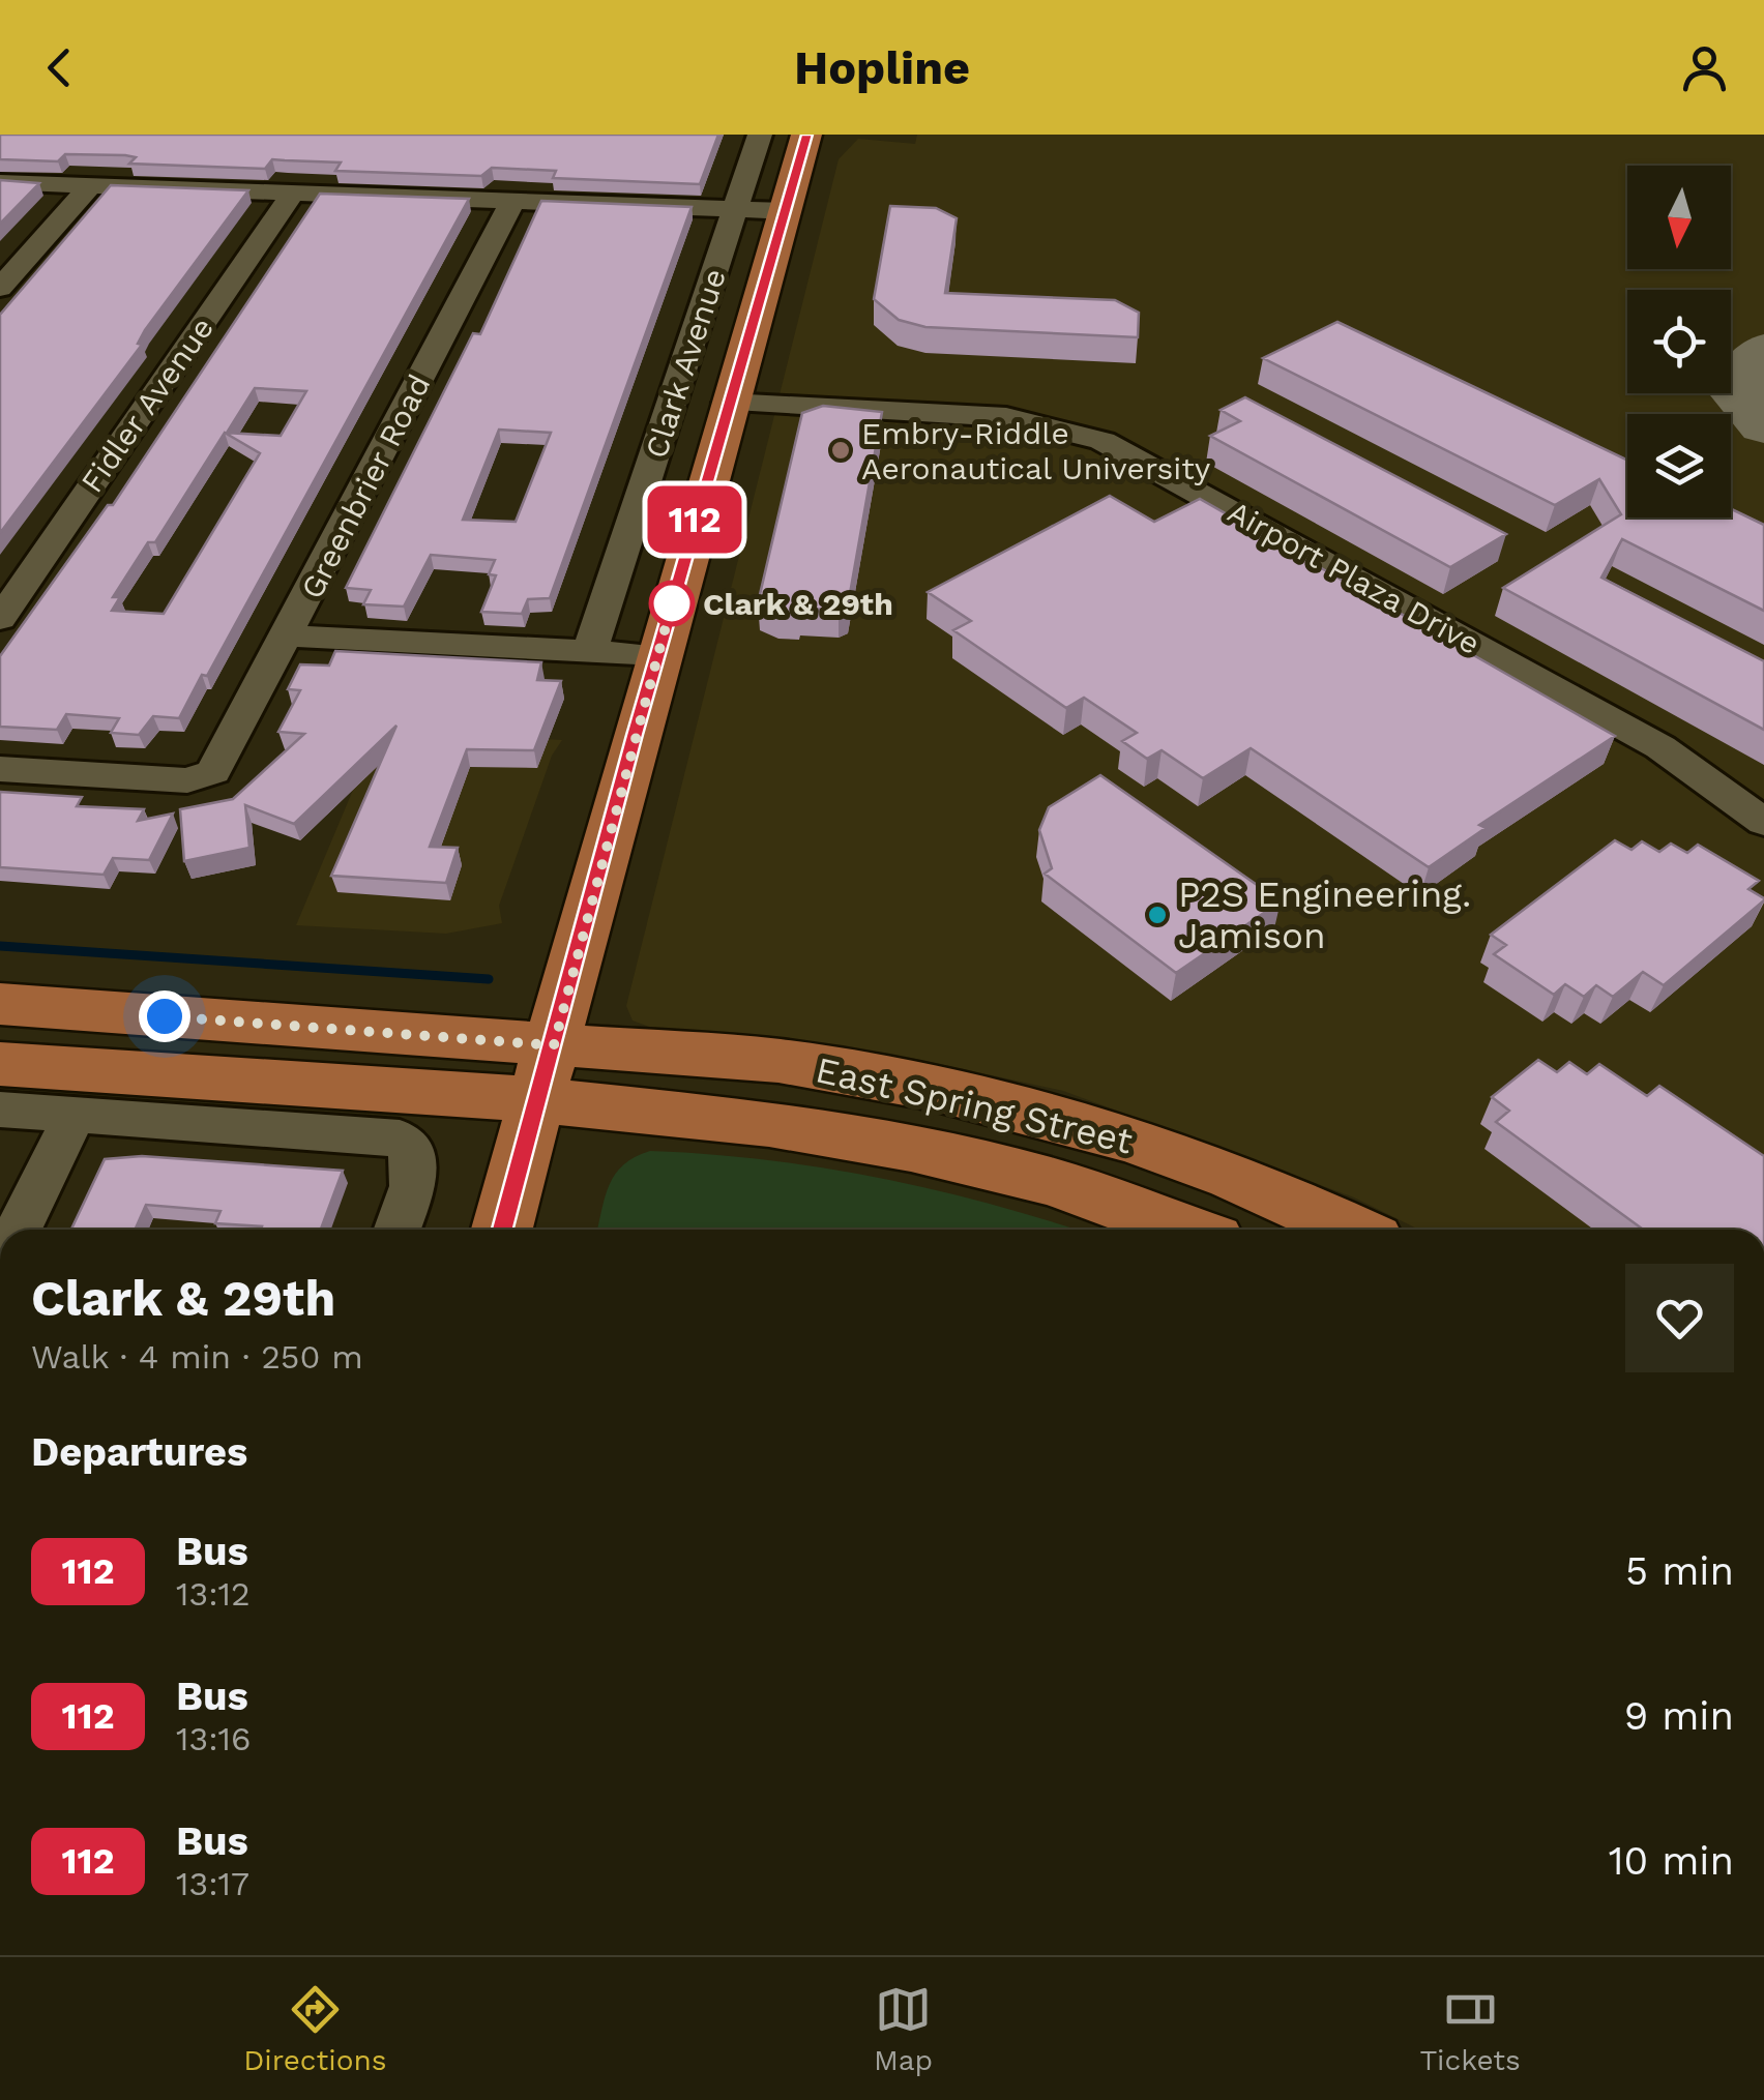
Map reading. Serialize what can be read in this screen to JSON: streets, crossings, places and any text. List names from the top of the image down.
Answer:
{
  "streets": {
    "main road": ["Clark Avenue", "East Spring Street"],
    "street": ["Fidler Avenue", "Greenbrier Road", "Airport Plaza Drive"]
  },
  "crossings": [
    ["Clark Avenue", "Airport Plaza Drive"],
    ["Clark Avenue", "East Spring Street"]
  ],
  "places": ["Embry-Riddle Aeronautical University", "Clark & 29th", "P2S Engineering. Jamison"],
  "lines": ["bus line 112"],
  "north": "bottom",
  "page": {
    "header": "Hopline",
    "on_map": "112",
    "heading": [
      ["Clark & 29th", "Walk · 4 min · 250 m"],
      "Departures"
    ],
    "list": [
      {
        "mark": "112",
        "name": "Bus",
        "note": "13:12",
        "value": "5 min"
      },
      {
        "mark": "112",
        "name": "Bus",
        "note": "13:16",
        "value": "9 min"
      },
      {
        "mark": "112",
        "name": "Bus",
        "note": "13:17",
        "value": "10 min"
      }
    ],
    "tabs": ["Directions", "Map", "Tickets"]
  }
}
